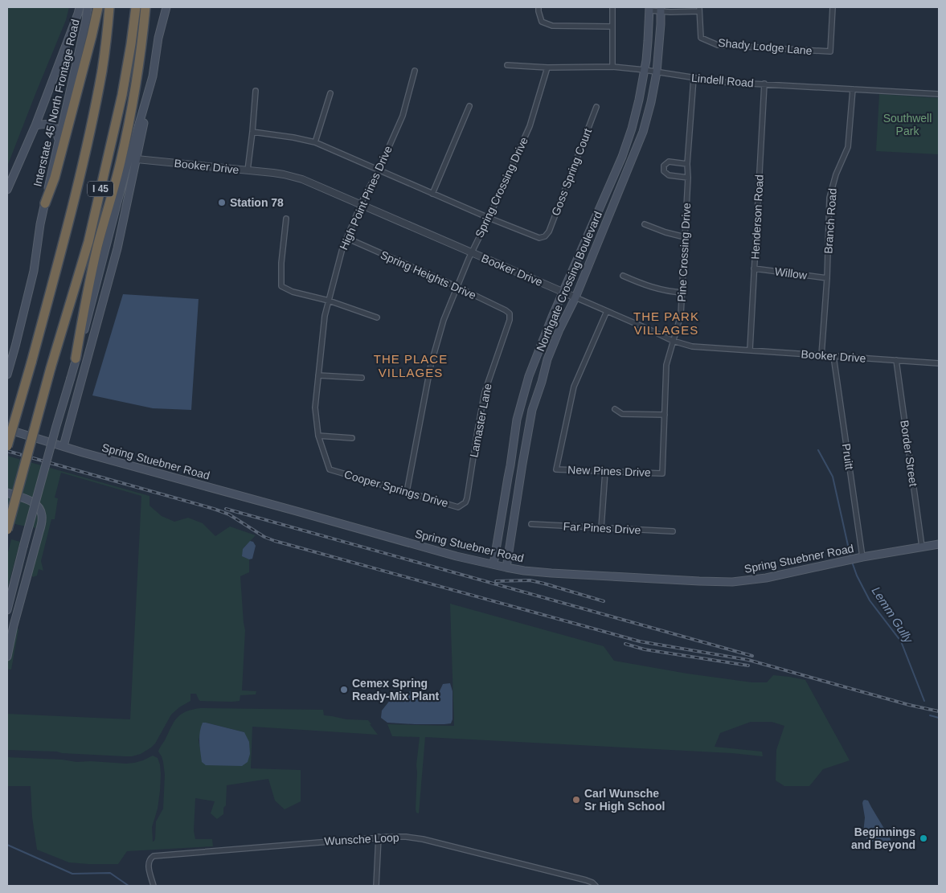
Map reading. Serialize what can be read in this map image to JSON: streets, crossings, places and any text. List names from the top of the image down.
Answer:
{
  "streets": {
    "highway": ["I 45"],
    "main road": ["Interstate 45 North Frontage Road", "Northgate Crossing Boulevard", "Spring Stuebner Road"],
    "street": [
      "Shady Lodge Lane",
      "Lindell Road",
      "Booker Drive",
      "Goss Spring Court",
      "Spring Crossing Drive",
      "High Point Pines Drive",
      "Henderson Road",
      "Branch Road",
      "Pine Crossing Drive",
      "Willow",
      "Spring Heights Drive",
      "Lamaster Lane",
      "Border Street",
      "Pruitt",
      "New Pines Drive",
      "Cooper Springs Drive",
      "Far Pines Drive",
      "Wunsche Loop"
    ]
  },
  "crossings": [
    ["Lindell Road", "Spring Crossing Drive"],
    ["Lindell Road", "Henderson Road"],
    ["Lindell Road", "Branch Road"],
    ["Lindell Road", "Pine Crossing Drive"],
    ["Lindell Road", "Northgate Crossing Boulevard"],
    ["Booker Drive", "Spring Crossing Drive"],
    ["Booker Drive", "High Point Pines Drive"],
    ["Booker Drive", "Henderson Road"],
    ["Booker Drive", "Branch Road"],
    ["Booker Drive", "Pine Crossing Drive"],
    ["Booker Drive", "Northgate Crossing Boulevard"],
    ["Booker Drive", "Border Street"],
    ["Booker Drive", "Pruitt"],
    ["Booker Drive", "New Pines Drive"],
    ["Goss Spring Court", "Spring Crossing Drive"],
    ["Spring Crossing Drive", "Spring Heights Drive"],
    ["Spring Crossing Drive", "Cooper Springs Drive"],
    ["High Point Pines Drive", "Spring Heights Drive"],
    ["High Point Pines Drive", "Cooper Springs Drive"],
    ["Henderson Road", "Willow"],
    ["Branch Road", "Willow"],
    ["Pine Crossing Drive", "New Pines Drive"],
    ["Spring Heights Drive", "Lamaster Lane"],
    ["Northgate Crossing Boulevard", "Spring Stuebner Road"],
    ["Lamaster Lane", "Cooper Springs Drive"],
    ["Border Street", "Spring Stuebner Road"],
    ["Pruitt", "Spring Stuebner Road"]
  ],
  "districts": ["THE PARK VILLAGES", "THE PLACE VILLAGES"],
  "water": ["Lemm Gully"],
  "parks": ["Southwell Park"],
  "places": [
    "Station 78",
    "Cemex Spring Ready-Mix Plant",
    "Carl Wunsche Sr High School",
    "Beginnings and Beyond"
  ]
}
